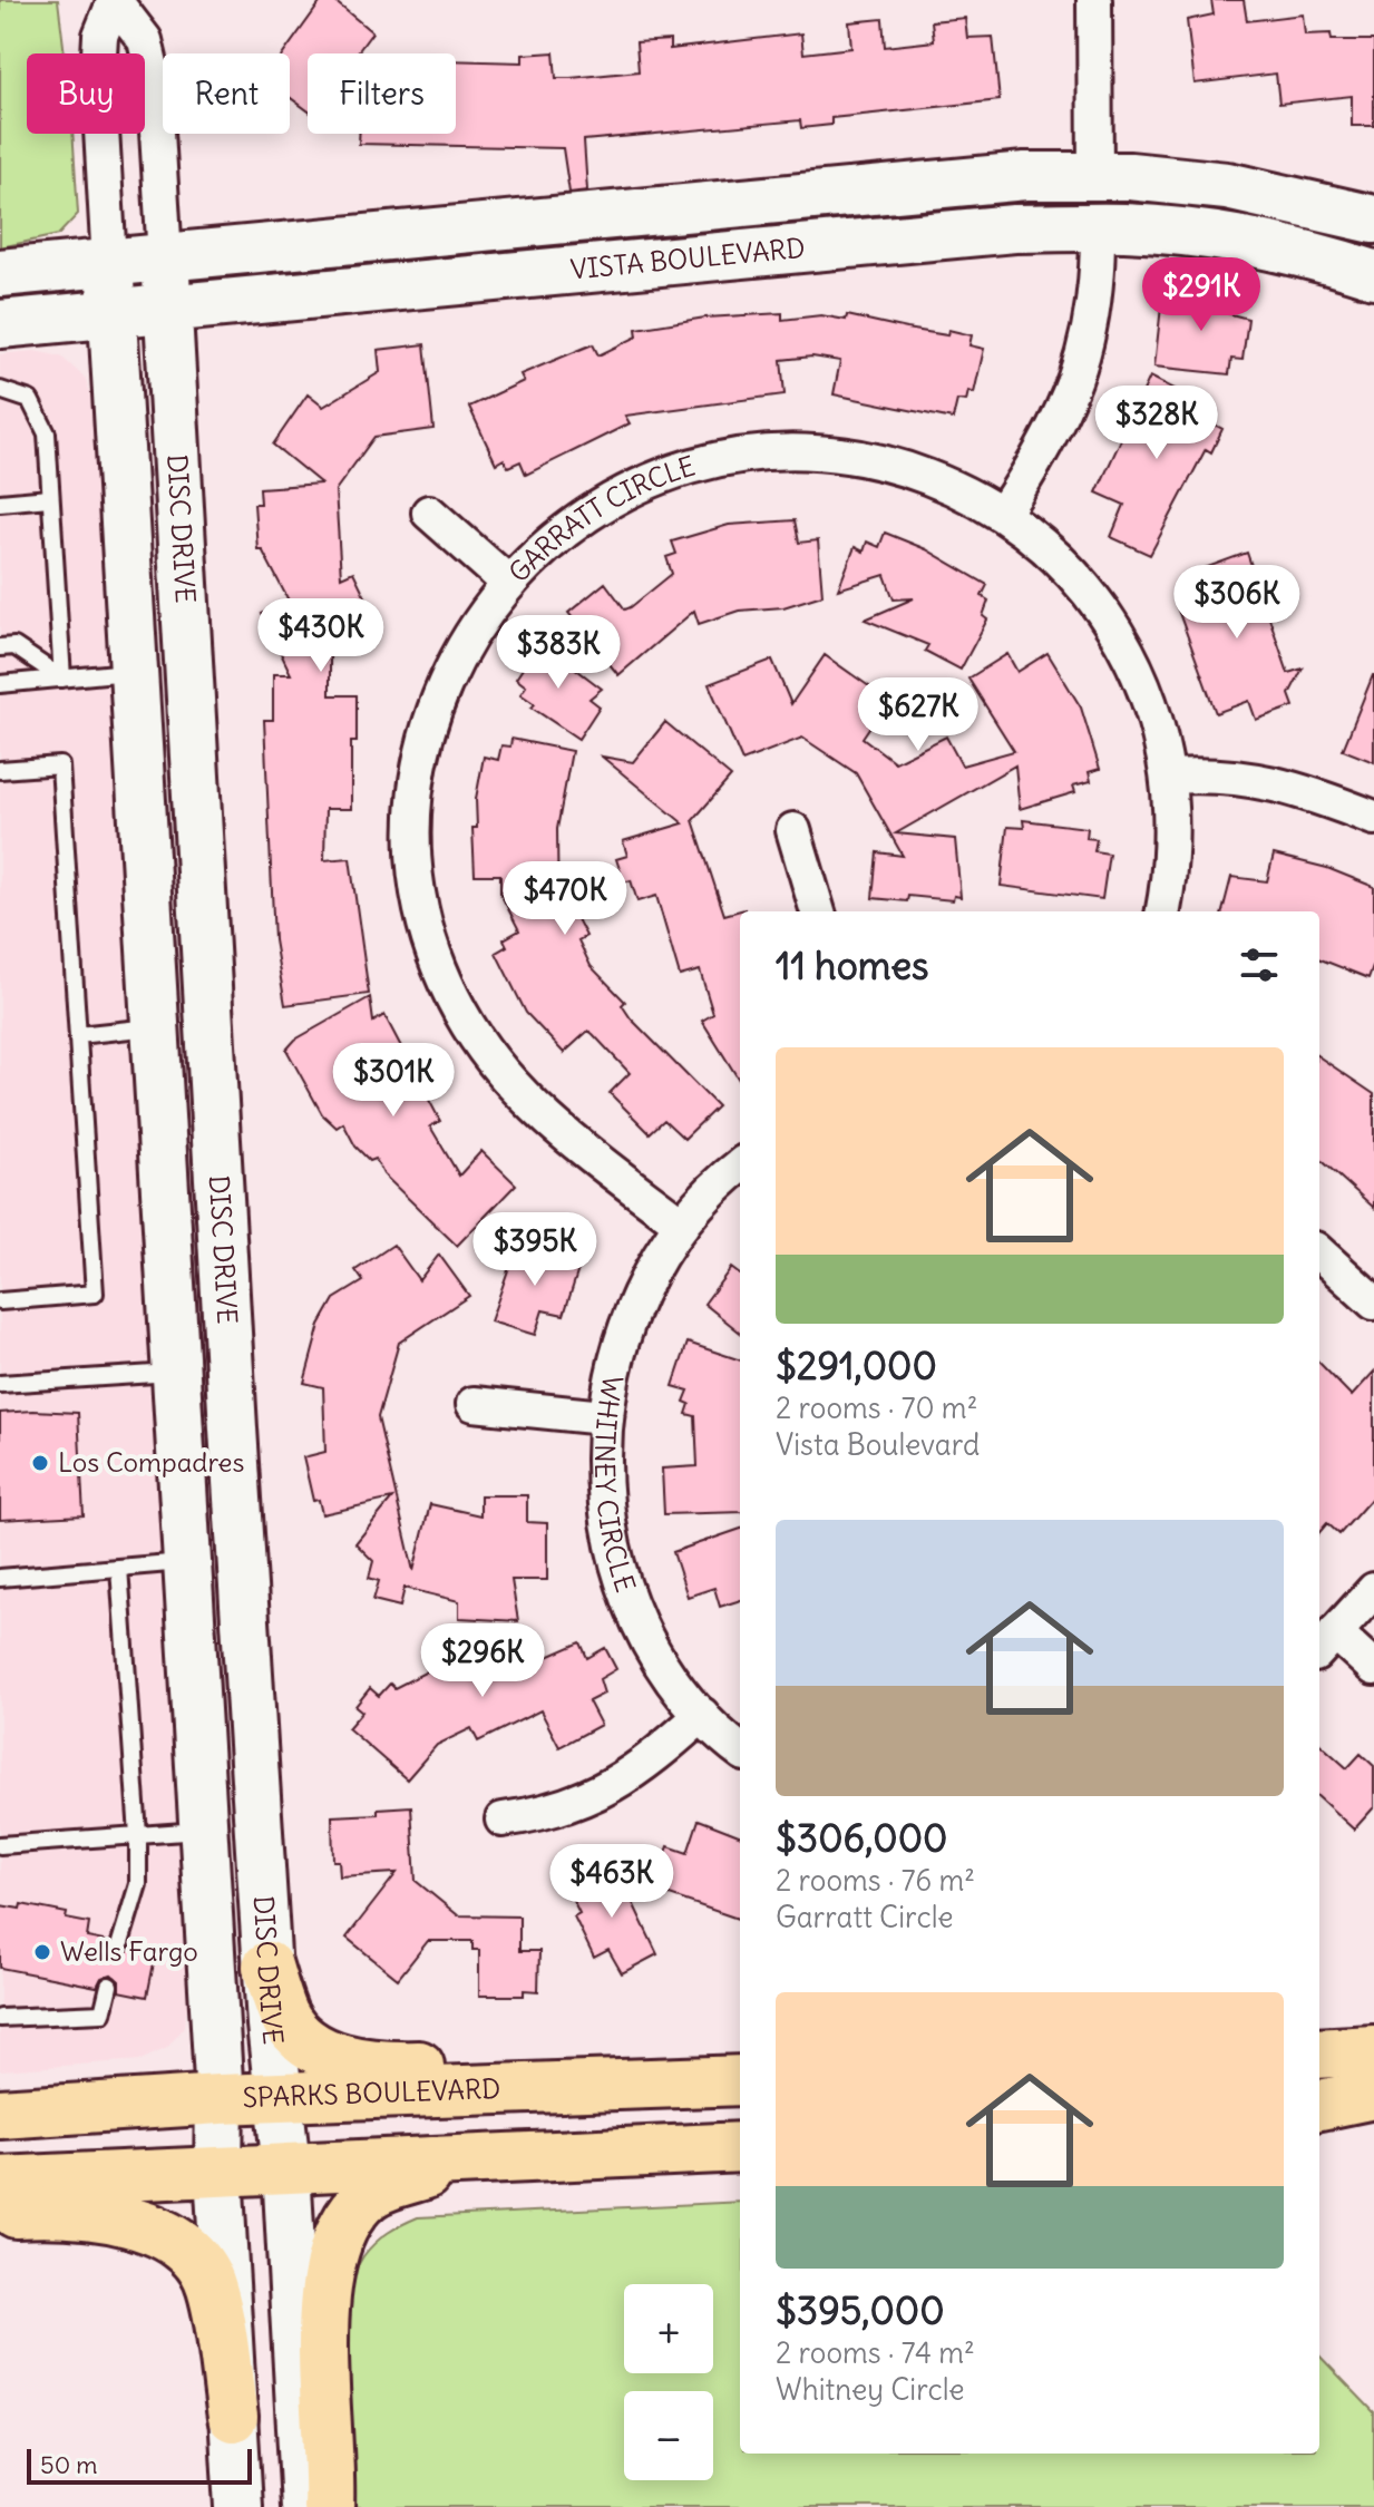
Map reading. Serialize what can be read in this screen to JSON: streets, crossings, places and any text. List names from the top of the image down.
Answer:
{
  "streets": {
    "main road": ["VISTA BOULEVARD", "DISC DRIVE", "SPARKS BOULEVARD"],
    "street": ["GARRATT CIRCLE", "WHITNEY CIRCLE"]
  },
  "crossings": [
    ["VISTA BOULEVARD", "DISC DRIVE"],
    ["GARRATT CIRCLE", "WHITNEY CIRCLE"],
    ["DISC DRIVE", "SPARKS BOULEVARD"]
  ],
  "places": ["Los Compadres", "Wells Fargo"],
  "scale_bar": "50 m",
  "page": {
    "chip": ["Buy", "Rent", "Filters"],
    "price": [
      "$291K",
      "$328K",
      "$306K",
      "$430K",
      "$383K",
      "$627K",
      "$470K",
      "$301K",
      "$395K",
      "$296K",
      "$463K"
    ],
    "heading": "11 homes",
    "list": [
      {
        "name": "$291,000",
        "note": "2 rooms · 70 m² · Vista Boulevard"
      },
      {
        "name": "$306,000",
        "note": "2 rooms · 76 m² · Garratt Circle"
      },
      {
        "name": "$395,000",
        "note": "2 rooms · 74 m² · Whitney Circle"
      }
    ],
    "map_buttons": ["+", "−"],
    "scale": "50 m"
  }
}
